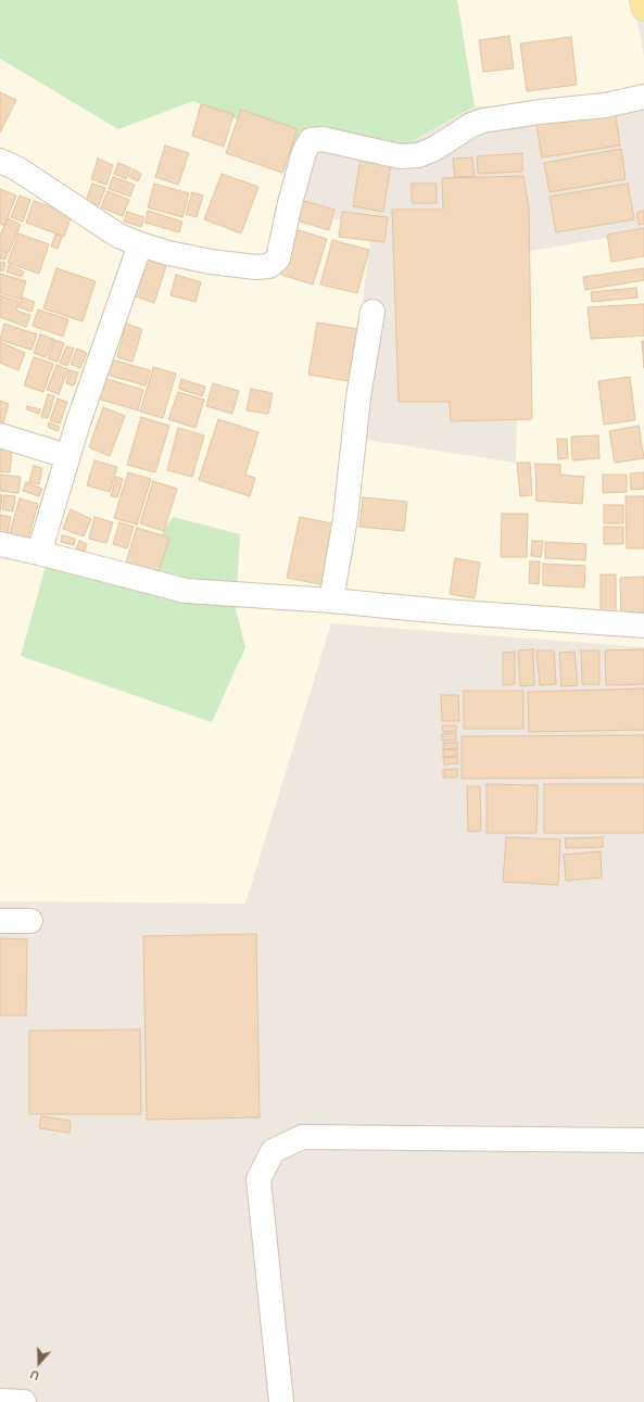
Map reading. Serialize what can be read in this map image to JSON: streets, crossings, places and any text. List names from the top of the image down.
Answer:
{
  "north": "bottom"
}
